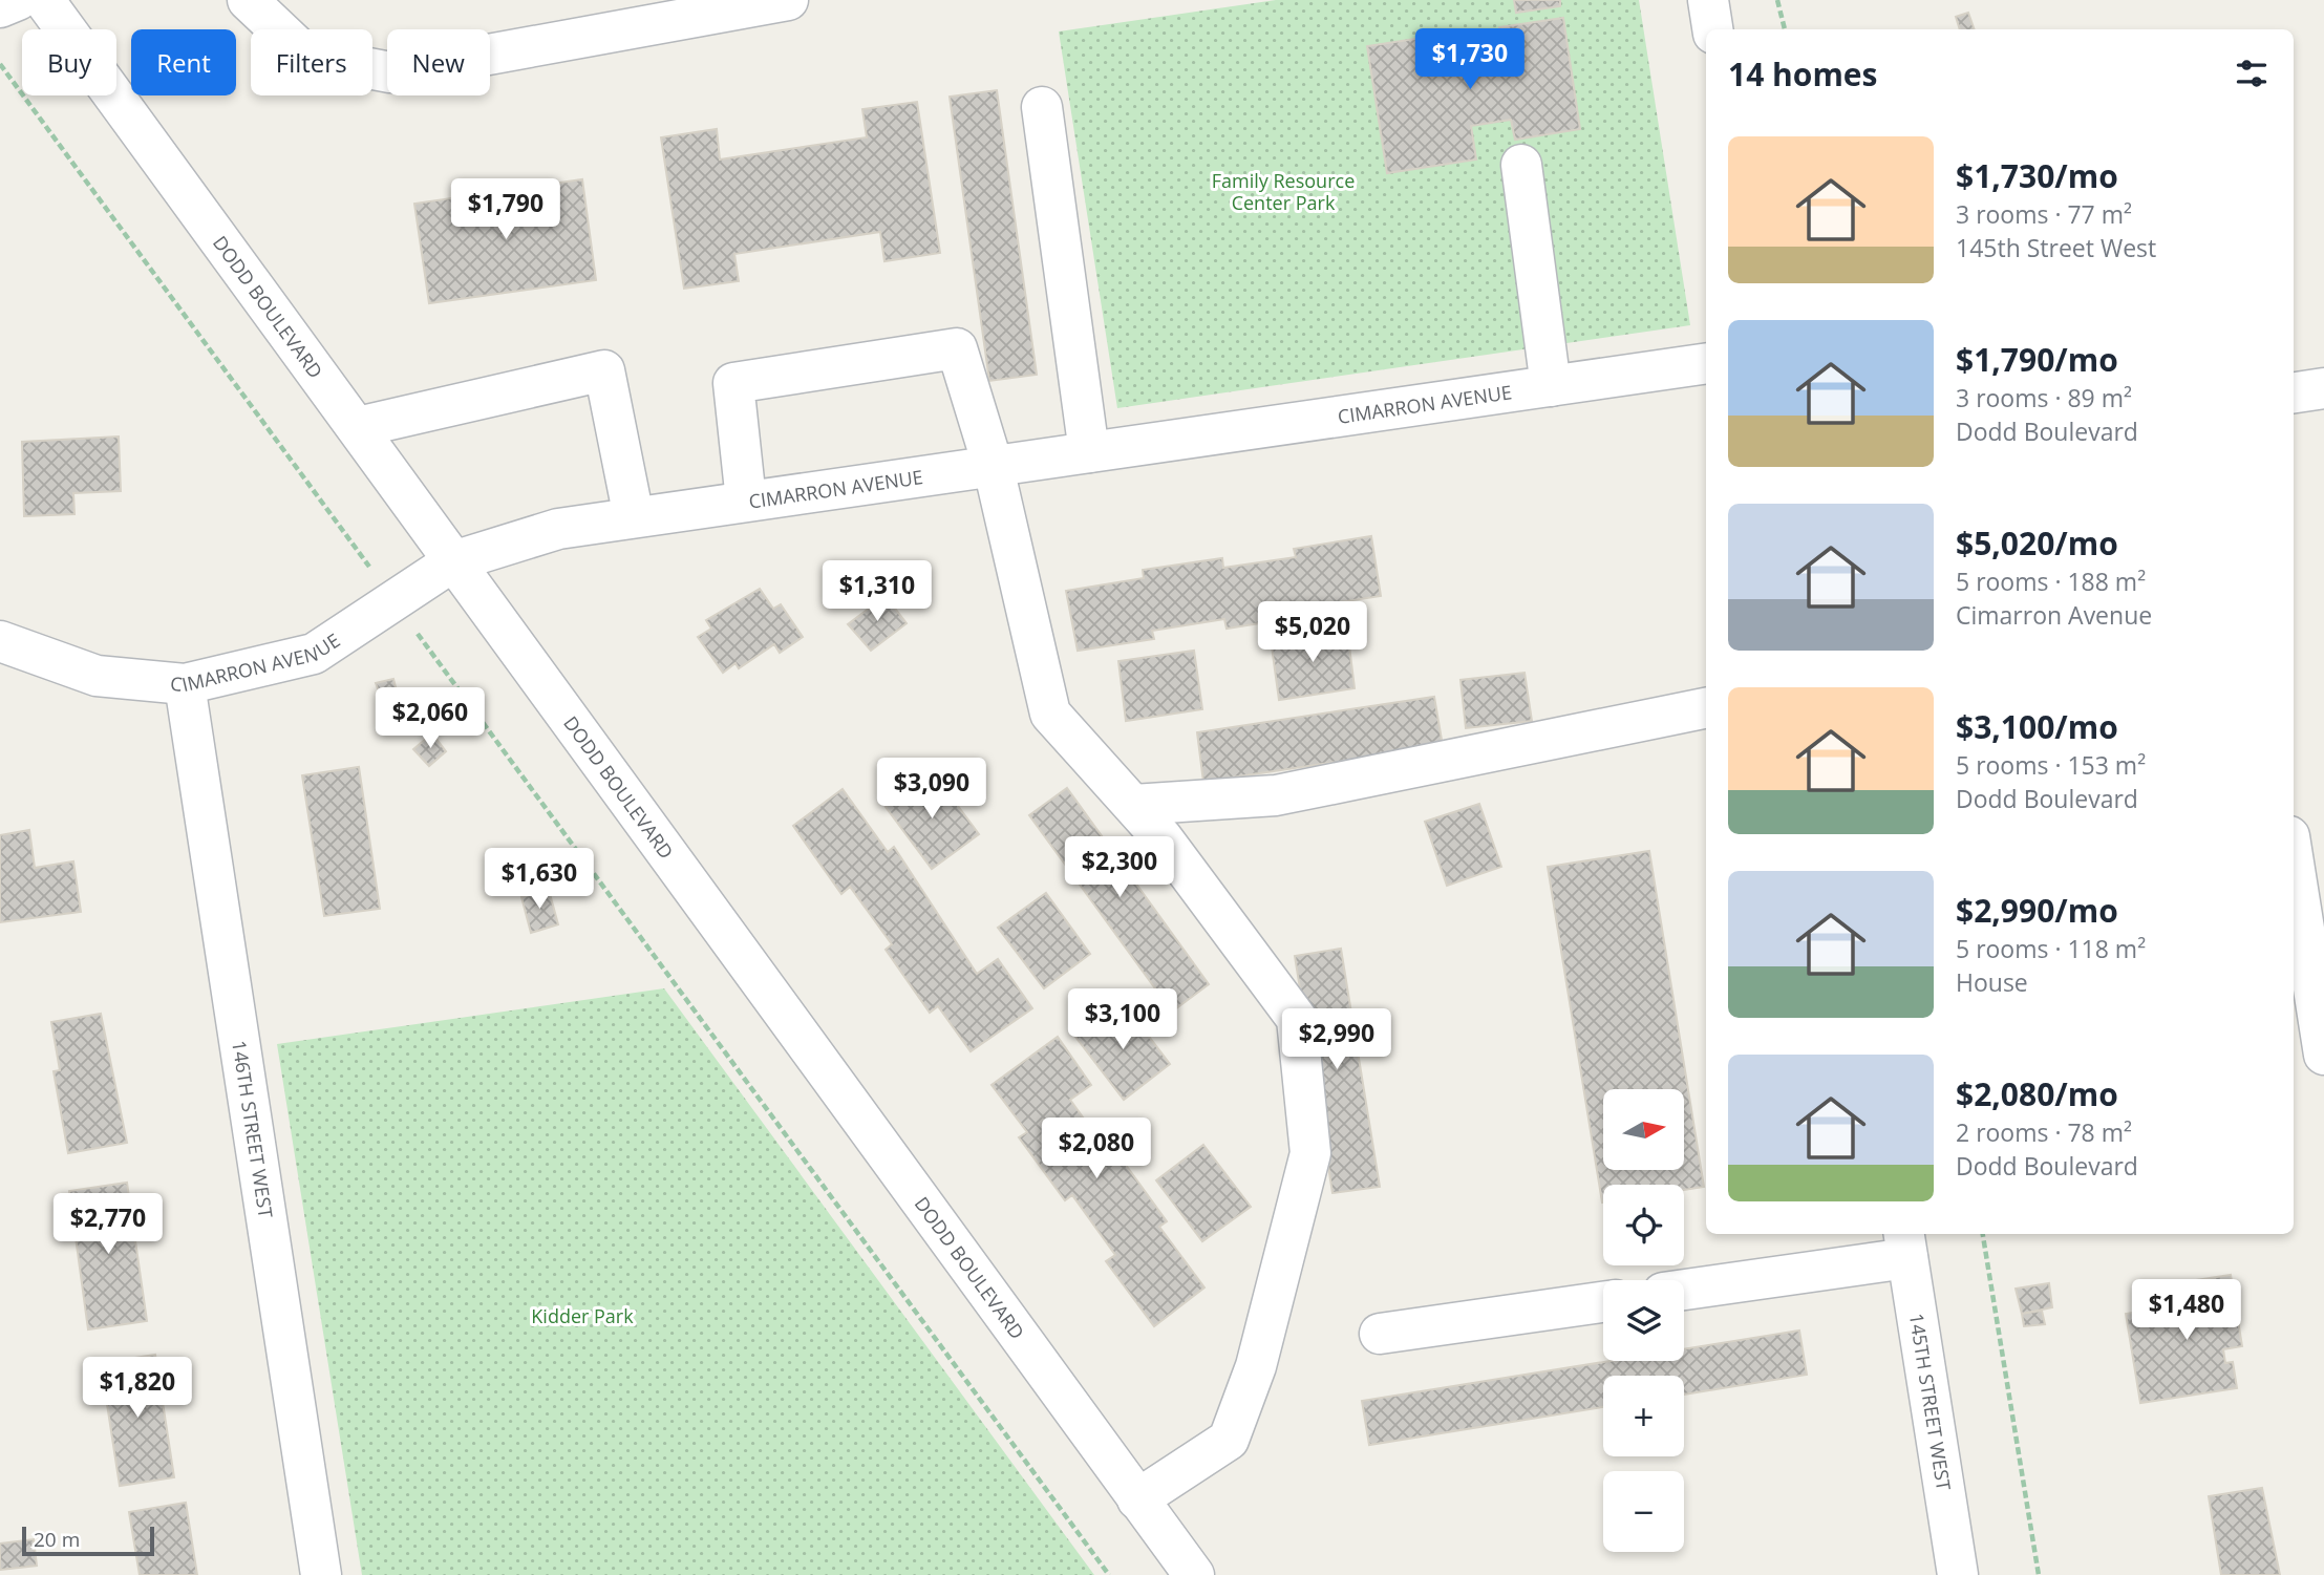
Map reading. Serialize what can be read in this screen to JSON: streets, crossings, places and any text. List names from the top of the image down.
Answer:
{
  "streets": {
    "street": [
      "DODD BOULEVARD",
      "CIMARRON AVENUE",
      "146TH STREET WEST",
      "145TH STREET WEST"
    ]
  },
  "crossings": [
    ["DODD BOULEVARD", "CIMARRON AVENUE"],
    ["CIMARRON AVENUE", "146TH STREET WEST"]
  ],
  "parks": ["Family Resource Center Park", "Kidder Park"],
  "scale_bar": "20 m",
  "north": "right",
  "page": {
    "price": [
      "$1,730",
      "$1,790",
      "$1,310",
      "$5,020",
      "$2,060",
      "$3,090",
      "$2,300",
      "$1,630",
      "$3,100",
      "$2,990",
      "$2,080",
      "$2,770",
      "$1,480",
      "$1,820"
    ],
    "chip": [
      "Buy",
      "Rent",
      "Filters",
      "New"
    ],
    "heading": "14 homes",
    "list": [
      {
        "name": "$1,730/mo",
        "note": "3 rooms · 77 m² · 145th Street West"
      },
      {
        "name": "$1,790/mo",
        "note": "3 rooms · 89 m² · Dodd Boulevard"
      },
      {
        "name": "$5,020/mo",
        "note": "5 rooms · 188 m² · Cimarron Avenue"
      },
      {
        "name": "$3,100/mo",
        "note": "5 rooms · 153 m² · Dodd Boulevard"
      },
      {
        "name": "$2,990/mo",
        "note": "5 rooms · 118 m² · House"
      },
      {
        "name": "$2,080/mo",
        "note": "2 rooms · 78 m² · Dodd Boulevard"
      }
    ],
    "map_buttons": ["+", "−"],
    "scale": "20 m"
  }
}
